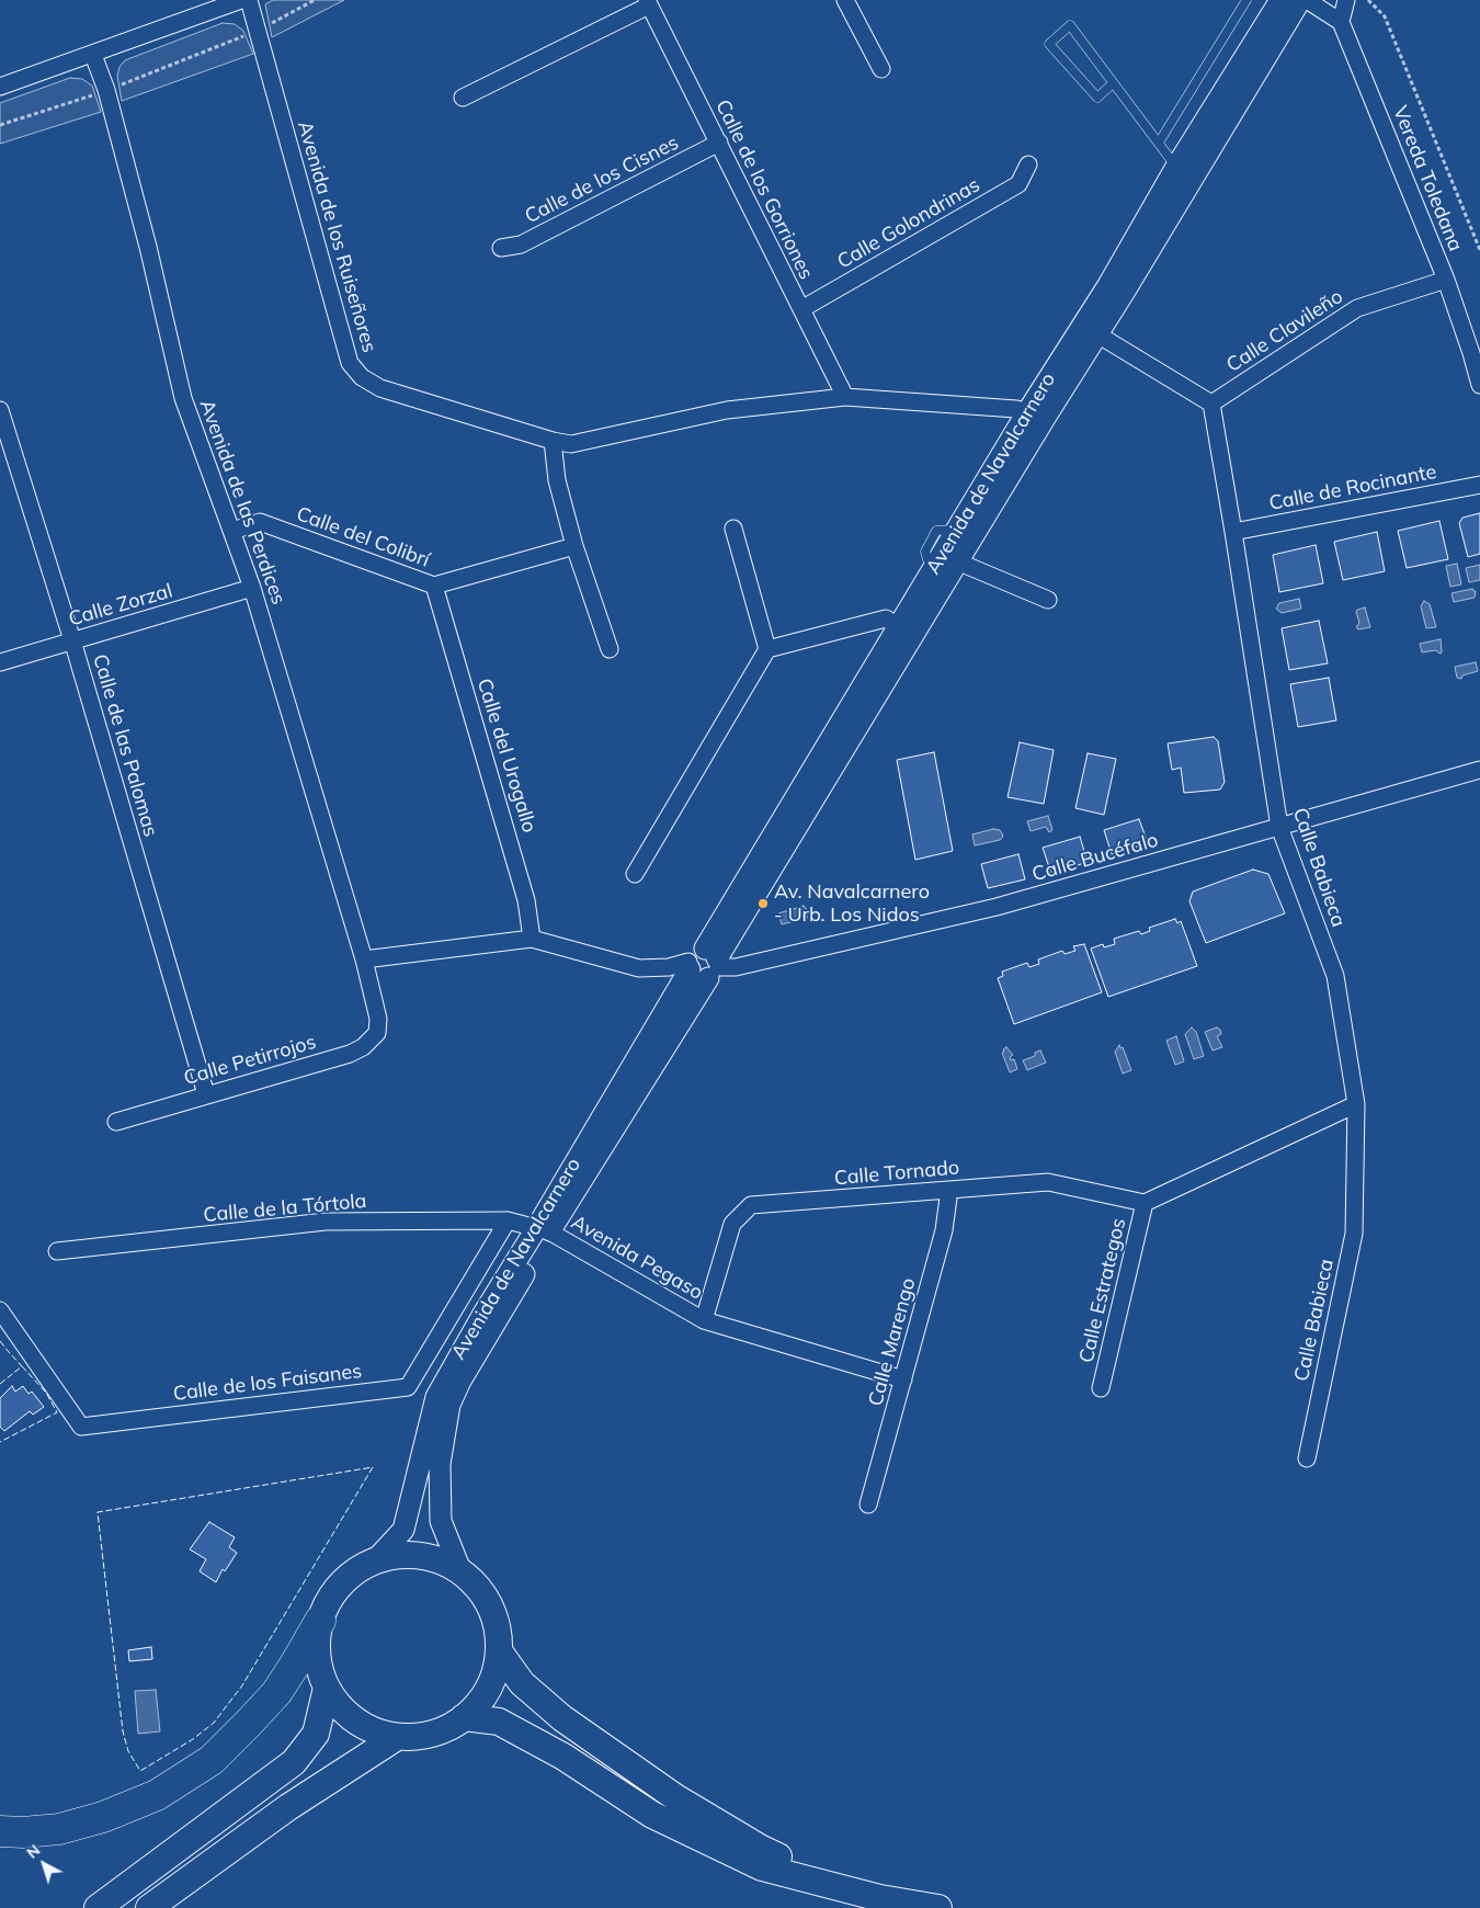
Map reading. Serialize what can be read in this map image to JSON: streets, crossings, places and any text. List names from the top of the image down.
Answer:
{
  "streets": {
    "street": [
      "Vereda Toledana",
      "Calle de los Cisnes",
      "Calle de los Gorriones",
      "Calle Golondrinas",
      "Avenida de los Ruiseñores",
      "Calle Clavileño",
      "Avenida de Navalcarnero",
      "Calle de Rocinante",
      "Avenida de las Perdices",
      "Calle del Colibrí",
      "Calle Zorzal",
      "Calle de las Palomas",
      "Calle del Urogallo",
      "Calle Bucéfalo",
      "Calle Babieca",
      "Calle Petirrojos",
      "Calle Tornado",
      "Calle de la Tórtola",
      "Avenida Pegaso",
      "Calle Estrategos",
      "Calle Marengo",
      "Calle de los Faisanes"
    ]
  },
  "crossings": [
    ["Vereda Toledana", "Calle Clavileño"],
    ["Calle de los Cisnes", "Calle de los Gorriones"],
    ["Calle de los Gorriones", "Calle Golondrinas"],
    ["Calle de los Gorriones", "Avenida de los Ruiseñores"],
    ["Avenida de los Ruiseñores", "Avenida de Navalcarnero"],
    ["Calle Clavileño", "Calle Babieca"],
    ["Avenida de Navalcarnero", "Calle Bucéfalo"],
    ["Avenida de Navalcarnero", "Calle de la Tórtola"],
    ["Avenida de Navalcarnero", "Avenida Pegaso"],
    ["Calle de Rocinante", "Calle Babieca"],
    ["Avenida de las Perdices", "Calle del Colibrí"],
    ["Avenida de las Perdices", "Calle Zorzal"],
    ["Avenida de las Perdices", "Calle Petirrojos"],
    ["Calle del Colibrí", "Calle del Urogallo"],
    ["Calle Zorzal", "Calle de las Palomas"],
    ["Calle de las Palomas", "Calle Petirrojos"],
    ["Calle Bucéfalo", "Calle Babieca"],
    ["Calle Tornado", "Avenida Pegaso"],
    ["Calle Tornado", "Calle Estrategos"],
    ["Calle Tornado", "Calle Marengo"],
    ["Calle de la Tórtola", "Avenida Pegaso"],
    ["Calle de la Tórtola", "Calle de los Faisanes"]
  ],
  "places": ["Av. Navalcarnero - Urb. Los Nidos"],
  "north": "top left"
}
